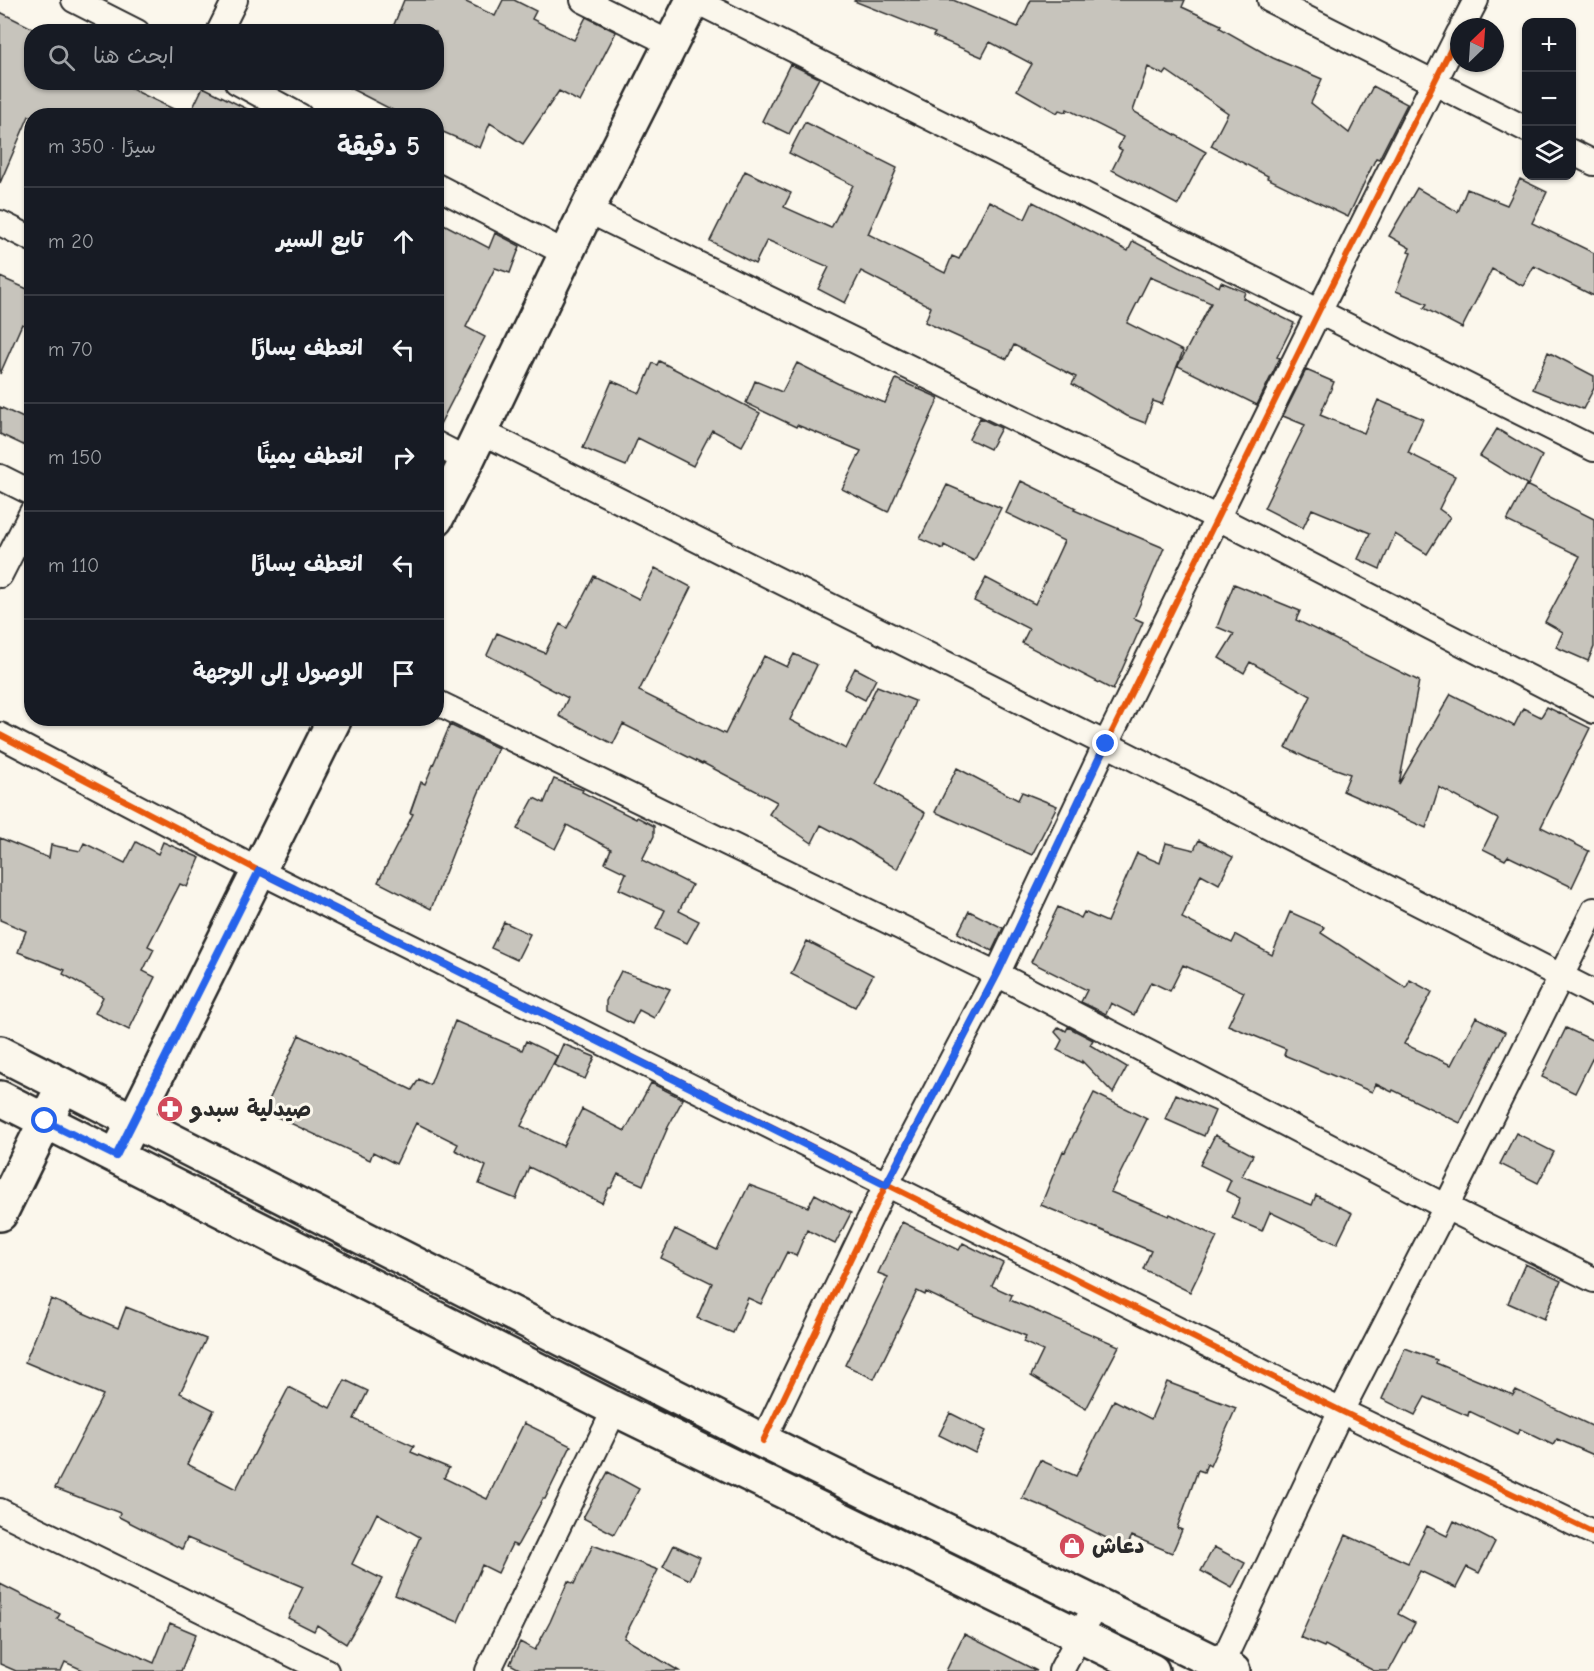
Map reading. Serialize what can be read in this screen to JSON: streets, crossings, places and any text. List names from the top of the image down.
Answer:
{
  "places": {
    "pharmacy": ["صيدلية سبدو"],
    "shop": ["دعاش"]
  },
  "north": "top right",
  "page": {
    "map_buttons": ["+", "−"],
    "search": "ابحث هنا",
    "heading": ["5 دقيقة", "سيرًا · 350 m"],
    "list": [
      ["تابع السير", "20 m"],
      ["انعطف يسارًا", "70 m"],
      ["انعطف يمينًا", "150 m"],
      ["انعطف يسارًا", "110 m"],
      "الوصول إلى الوجهة"
    ]
  }
}
